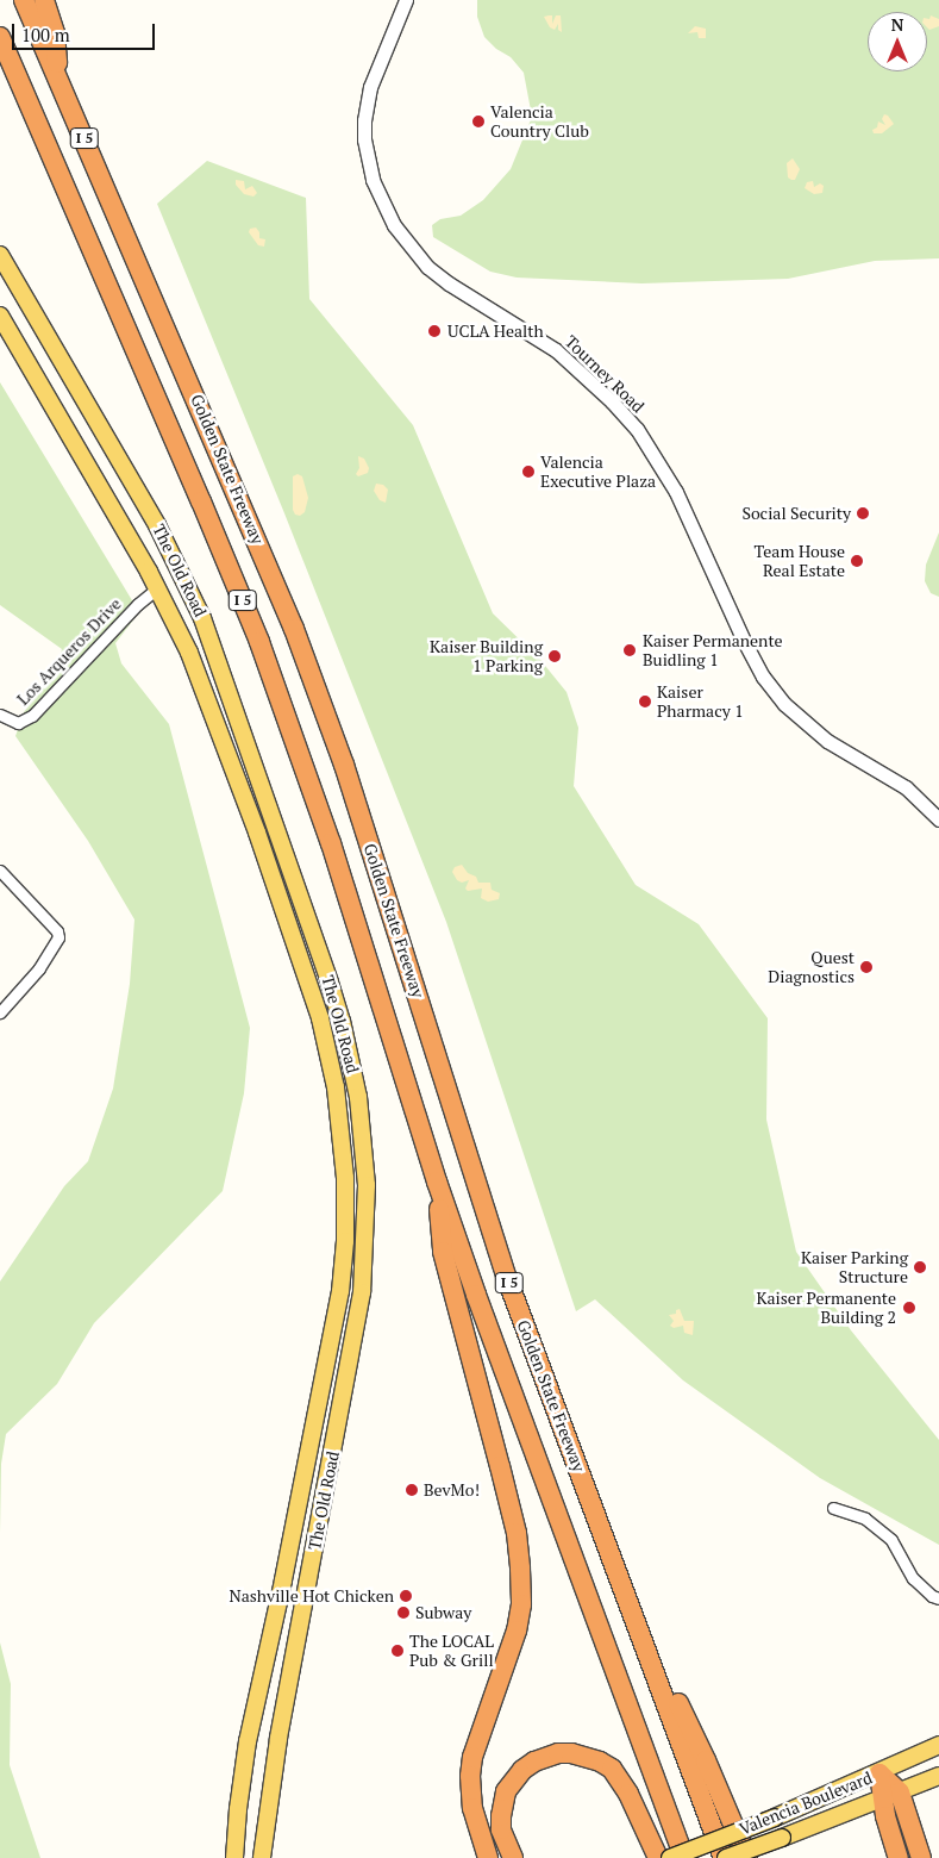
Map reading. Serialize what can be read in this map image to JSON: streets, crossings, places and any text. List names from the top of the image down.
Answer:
{
  "streets": {
    "highway": ["I 5", "Golden State Freeway"],
    "main road": ["The Old Road", "Valencia Boulevard"],
    "street": ["Tourney Road", "Los Arqueros Drive"]
  },
  "crossings": [
    ["I 5", "Golden State Freeway"],
    ["Golden State Freeway", "Valencia Boulevard"],
    ["The Old Road", "Los Arqueros Drive"]
  ],
  "places": [
    "Valencia Country Club",
    "UCLA Health",
    "Valencia Executive Plaza",
    "Social Security",
    "Team House Real Estate",
    "Kaiser Permanente Buidling 1",
    "Kaiser Building 1 Parking",
    "Kaiser Pharmacy 1",
    "Quest Diagnostics",
    "Kaiser Parking Structure",
    "Kaiser Permanente Building 2",
    "BevMo!",
    "Nashville Hot Chicken",
    "Subway",
    "The LOCAL Pub & Grill"
  ],
  "scale_bar": "100 m",
  "north": "top"
}
